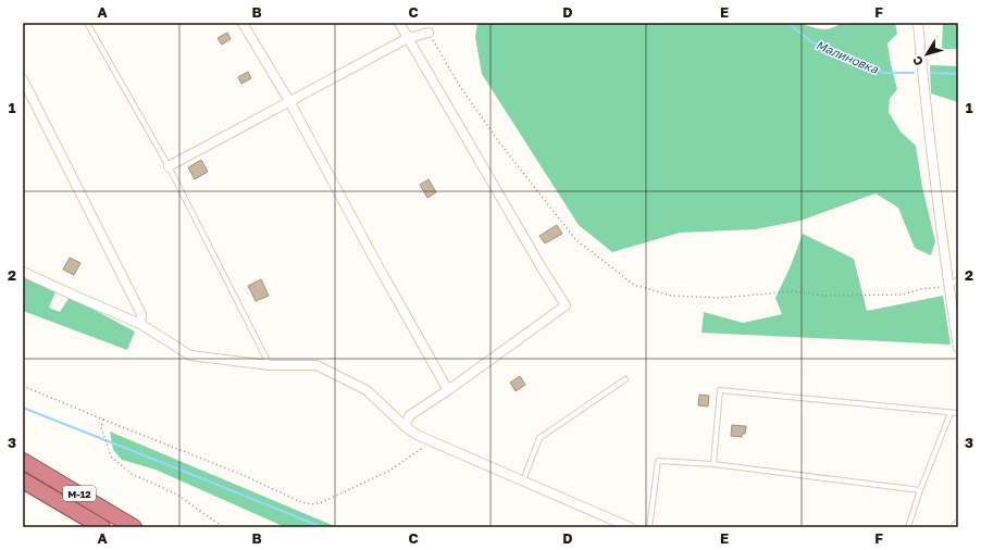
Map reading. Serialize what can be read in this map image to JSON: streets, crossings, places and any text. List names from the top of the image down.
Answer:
{
  "streets": {
    "highway": ["М-12"]
  },
  "water": ["Малиновка"],
  "north": "bottom left",
  "grid": {
    "columns": [
      "A",
      "B",
      "C",
      "D",
      "E",
      "F"
    ],
    "rows": ["1", "2", "3"]
  }
}
